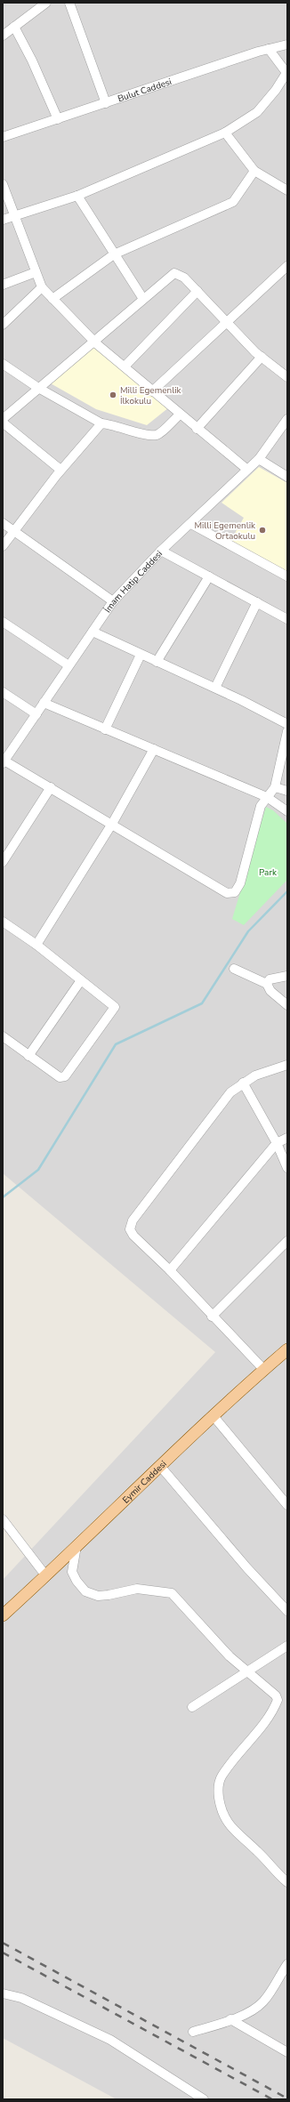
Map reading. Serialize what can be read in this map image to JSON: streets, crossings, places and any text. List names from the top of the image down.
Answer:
{
  "streets": {
    "main road": ["Eymir Caddesi"],
    "street": ["Bulut Caddesi", "İmam Hatip Caddesi"]
  },
  "parks": ["Park"],
  "places": ["Milli Egemenlik İlkokulu", "Milli Egemenlik Ortaokulu"]
}
